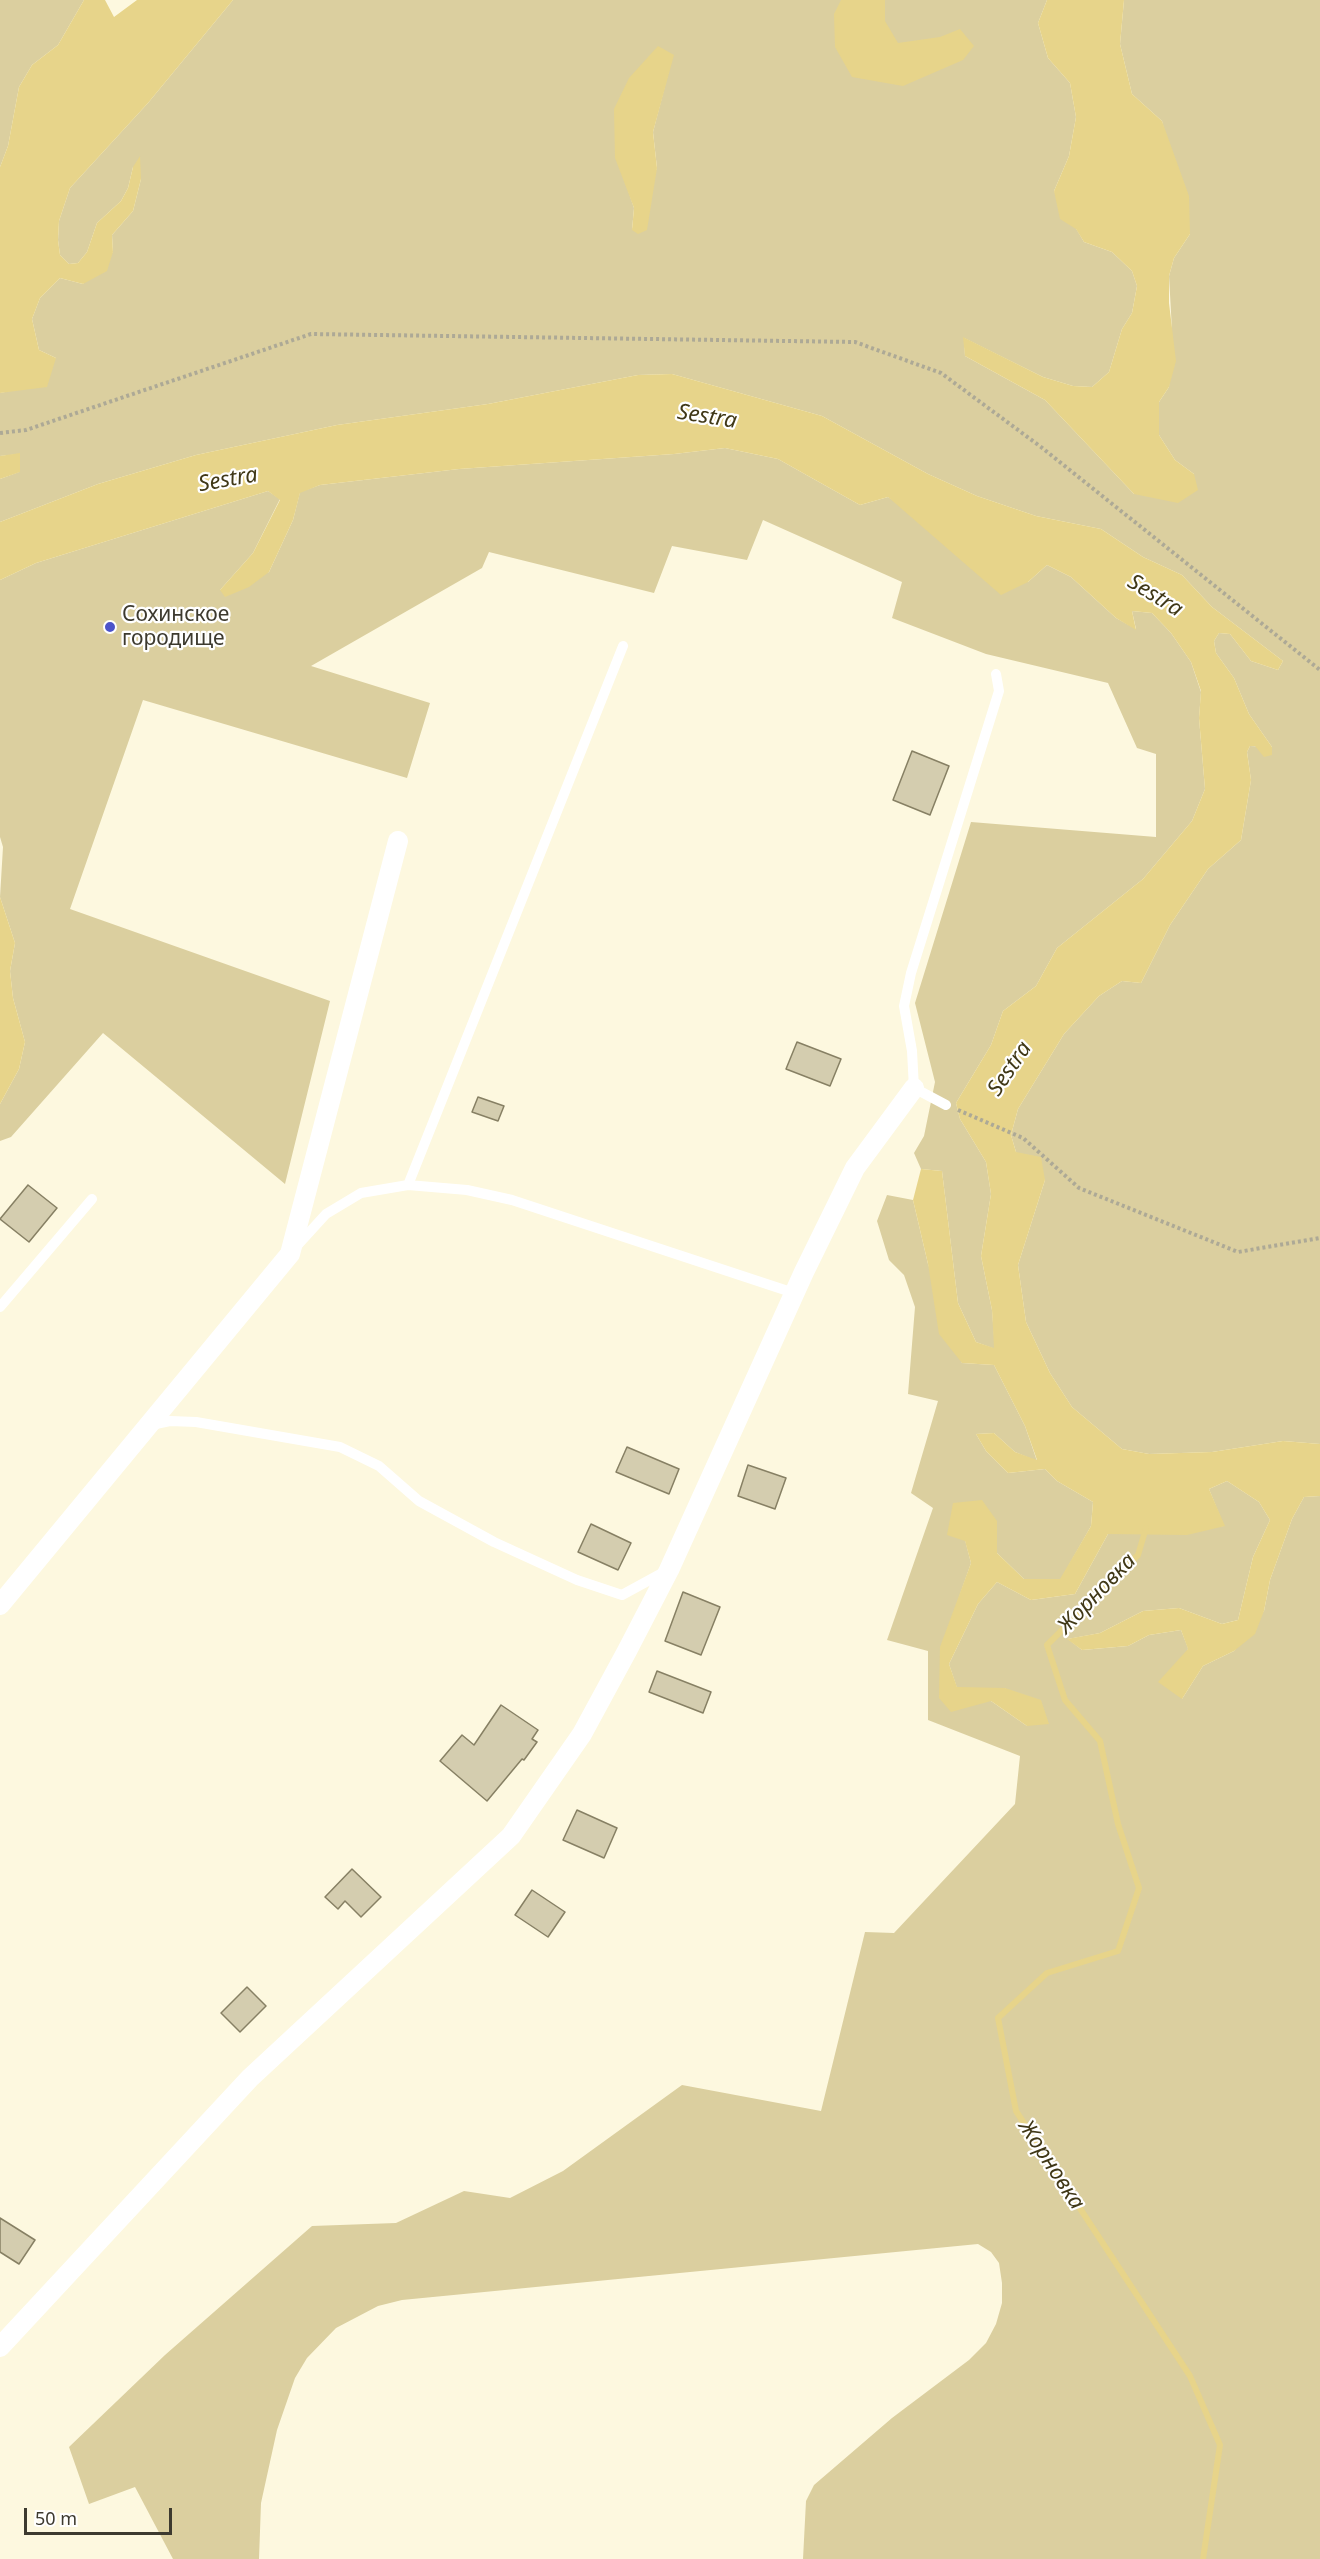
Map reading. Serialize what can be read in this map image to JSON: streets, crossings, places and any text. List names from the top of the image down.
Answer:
{
  "water": ["Sestra", "Жорновка"],
  "places": ["Сохинское городище"],
  "scale_bar": "50 m"
}
